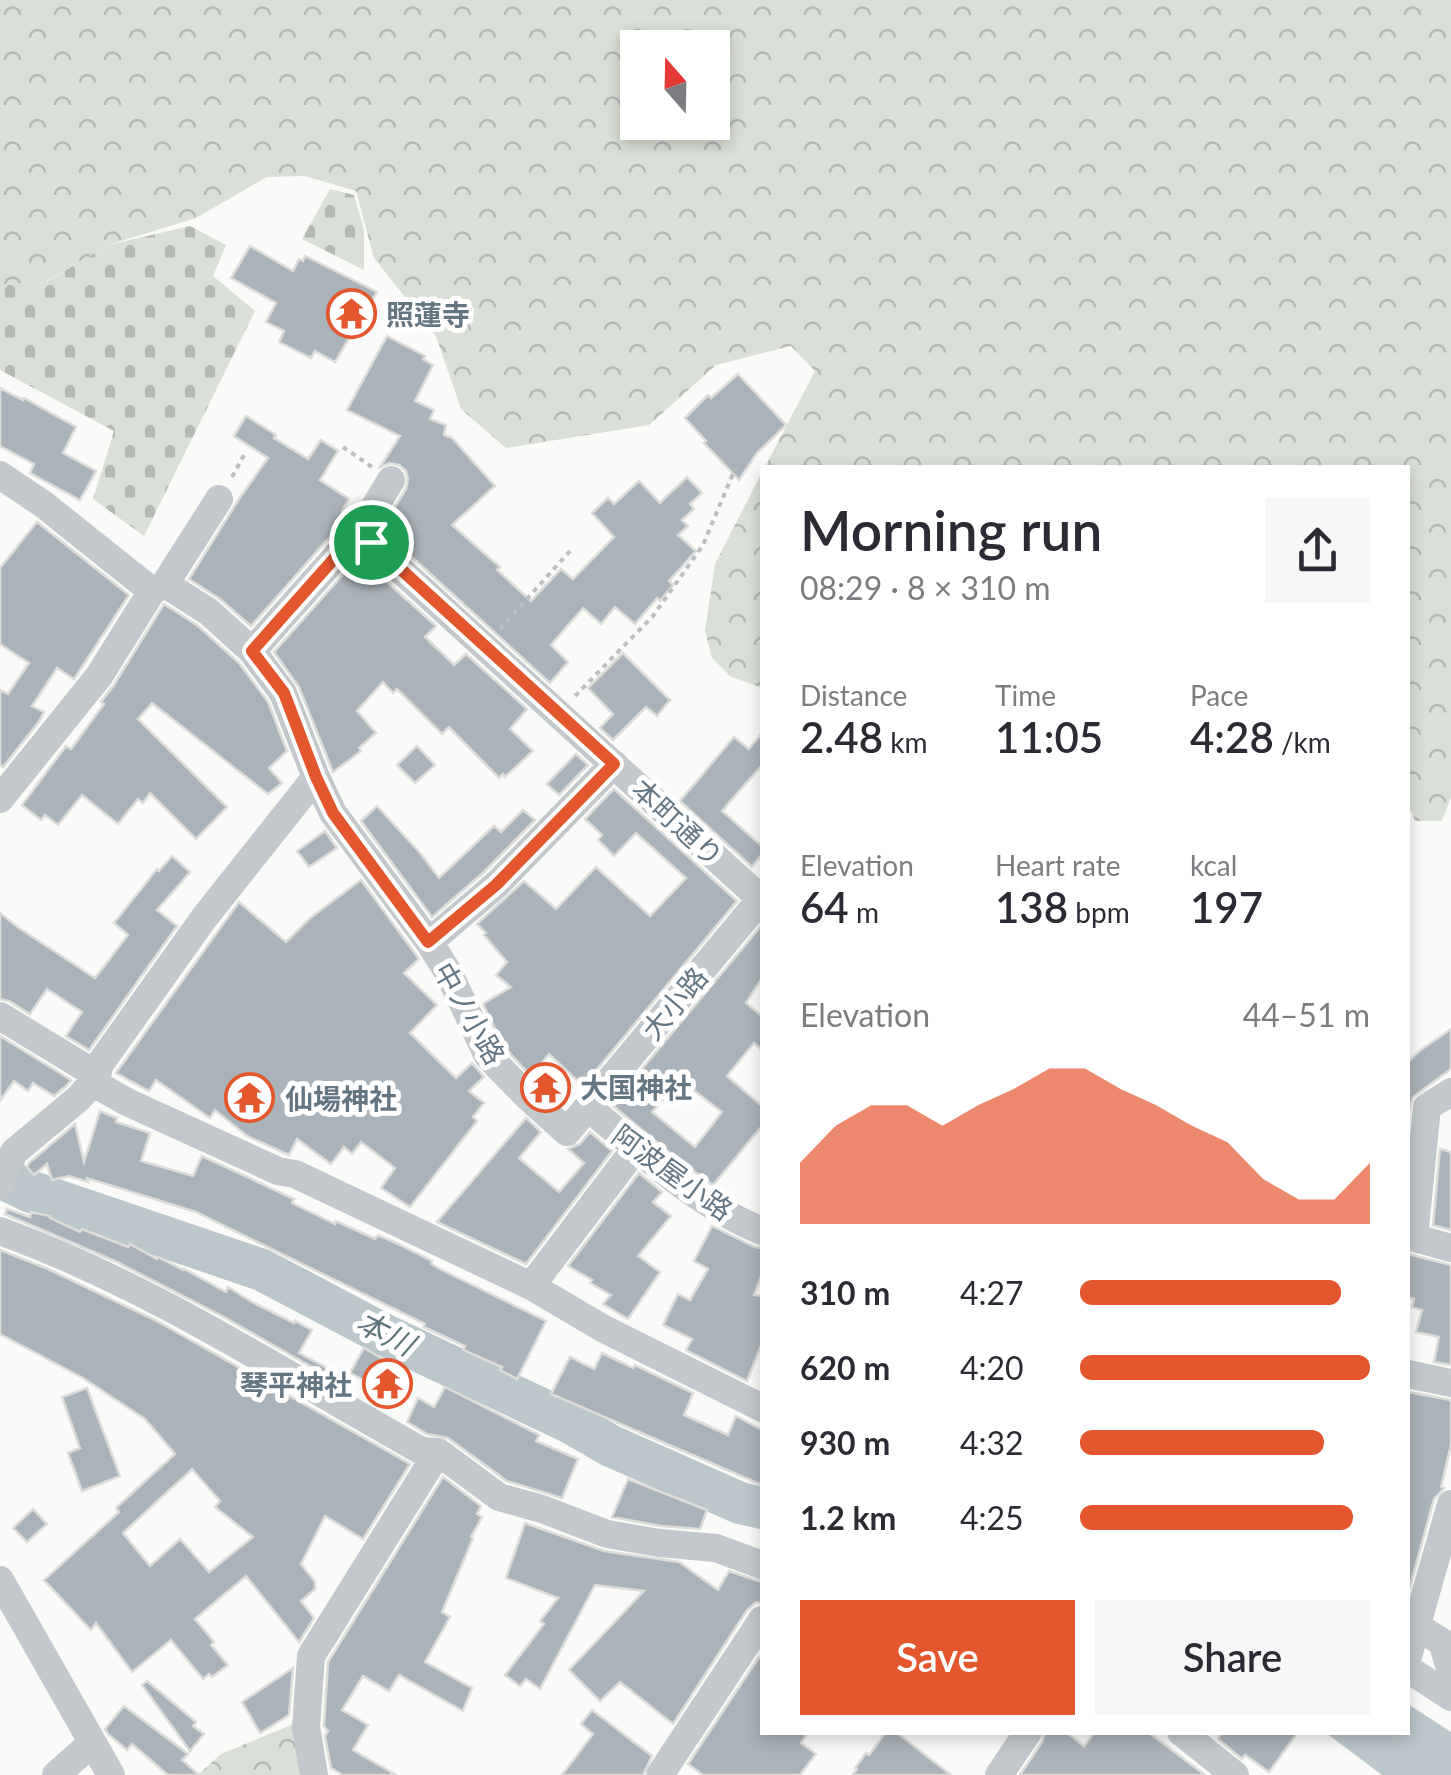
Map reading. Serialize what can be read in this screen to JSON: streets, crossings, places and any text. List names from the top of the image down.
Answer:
{
  "streets": {
    "street": [
      "本町通り",
      "大小路",
      "中ノ小路",
      "阿波屋小路"
    ]
  },
  "crossings": [
    ["大小路", "中ノ小路"],
    ["大小路", "阿波屋小路"]
  ],
  "water": ["本川"],
  "places": {
    "temple": [
      "照蓮寺",
      "大国神社",
      "仙場神社",
      "琴平神社"
    ]
  },
  "north": "top",
  "page": {
    "heading": ["Morning run", "08:29 · 8 × 310 m"],
    "stats": [
      ["Distance", "2.48 km"],
      ["Time", "11:05"],
      ["Pace", "4:28 /km"],
      ["Elevation", "64 m"],
      ["Heart rate", "138 bpm"],
      ["kcal", "197"]
    ],
    "chart": ["Elevation", "44–51 m"],
    "list": [
      {
        "name": "310 m",
        "note": "4:27"
      },
      {
        "name": "620 m",
        "note": "4:20"
      },
      {
        "name": "930 m",
        "note": "4:32"
      },
      {
        "name": "1.2 km",
        "note": "4:25"
      }
    ],
    "buttons": ["Save", "Share"]
  }
}
